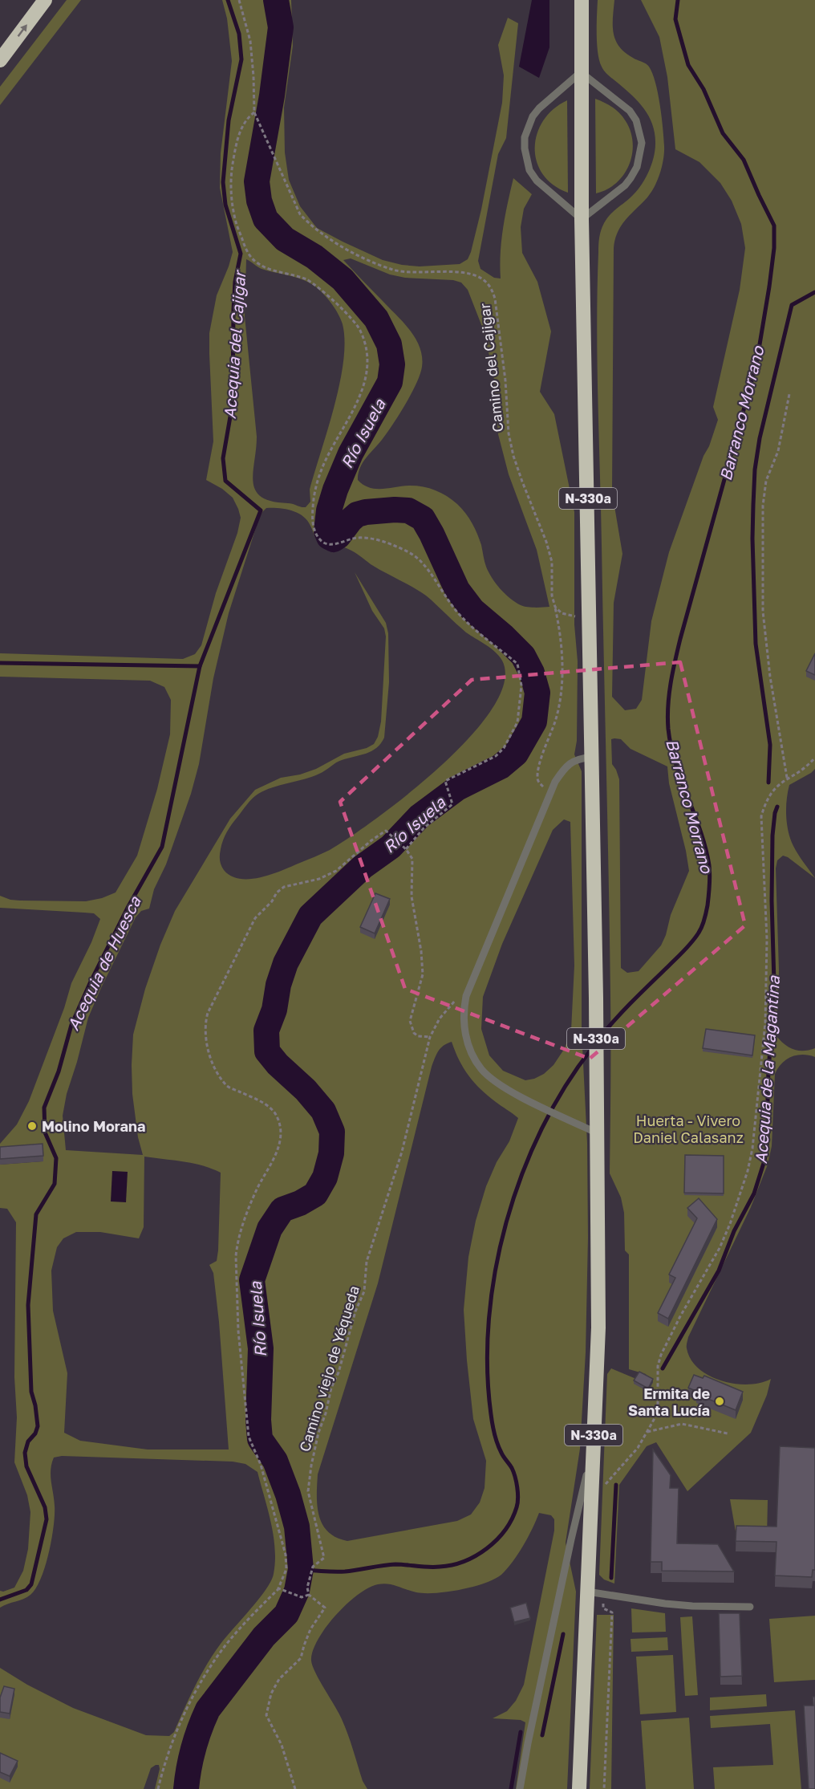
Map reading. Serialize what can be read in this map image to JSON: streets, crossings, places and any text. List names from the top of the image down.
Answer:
{
  "streets": {
    "highway": ["N-330a"],
    "path": ["Camino del Cajigar", "Camino viejo de Yéqueda"]
  },
  "water": [
    "Acequia del Cajigar",
    "Barranco Morrano",
    "Río Isuela",
    "Acequia de Huesca",
    "Acequia de la Magantina"
  ],
  "parks": ["Huerta - Vivero Daniel Calasanz"],
  "places": ["Molino Morana", "Ermita de Santa Lucía"]
}
